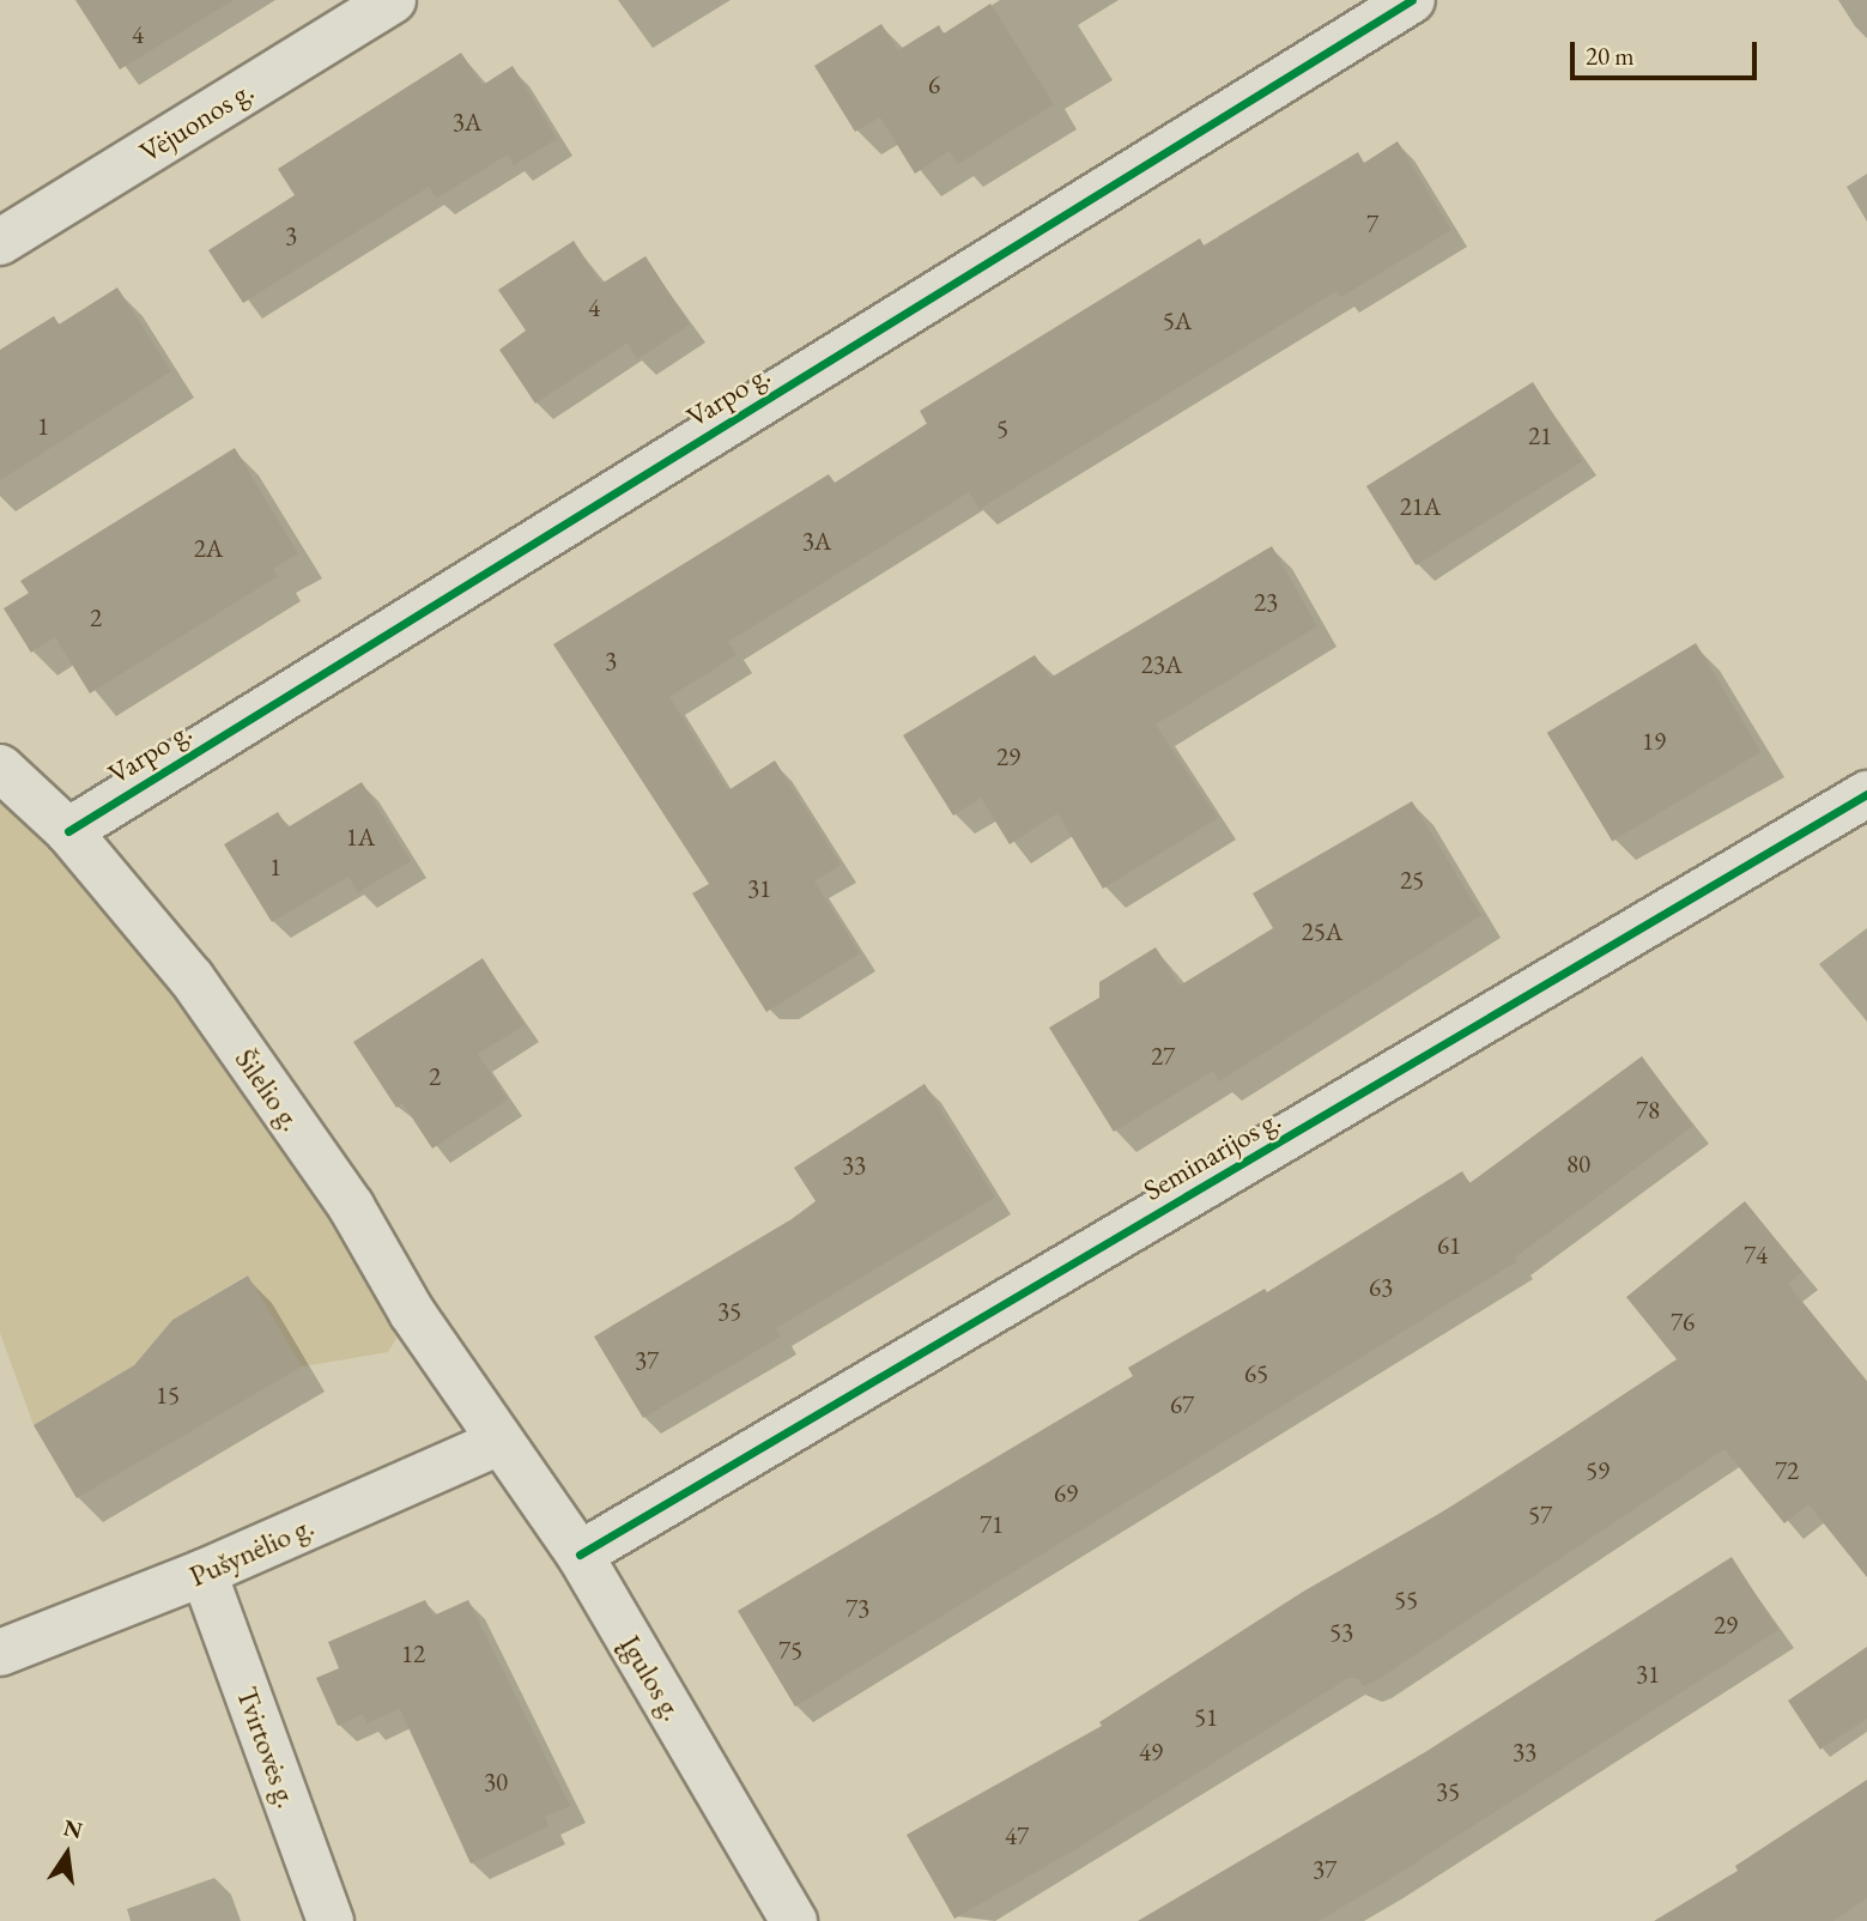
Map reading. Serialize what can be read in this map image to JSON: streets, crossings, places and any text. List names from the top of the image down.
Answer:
{
  "streets": {
    "street": [
      "Vėjuonos g.",
      "Varpo g.",
      "Šilelio g.",
      "Seminarijos g.",
      "Pušynėlio g.",
      "Įgulos g.",
      "Tvirtovės g."
    ]
  },
  "crossings": [
    ["Varpo g.", "Šilelio g."],
    ["Šilelio g.", "Pušynėlio g."],
    ["Šilelio g.", "Įgulos g."],
    ["Seminarijos g.", "Įgulos g."],
    ["Pušynėlio g.", "Įgulos g."],
    ["Pušynėlio g.", "Tvirtovės g."]
  ],
  "house_numbers": [
    "4",
    "6",
    "3A",
    "7",
    "3",
    "4",
    "5A",
    "1",
    "5",
    "21",
    "21A",
    "3A",
    "2A",
    "23",
    "2",
    "3",
    "23A",
    "19",
    "29",
    "1A",
    "1",
    "25",
    "31",
    "25A",
    "27",
    "2",
    "78",
    "80",
    "33",
    "61",
    "74",
    "63",
    "35",
    "76",
    "37",
    "65",
    "15",
    "67",
    "59",
    "72",
    "69",
    "57",
    "71",
    "55",
    "73",
    "29",
    "53",
    "75",
    "12",
    "31",
    "51",
    "49",
    "33",
    "30",
    "35",
    "47",
    "37"
  ],
  "scale_bar": "20 m",
  "north": "top"
}
